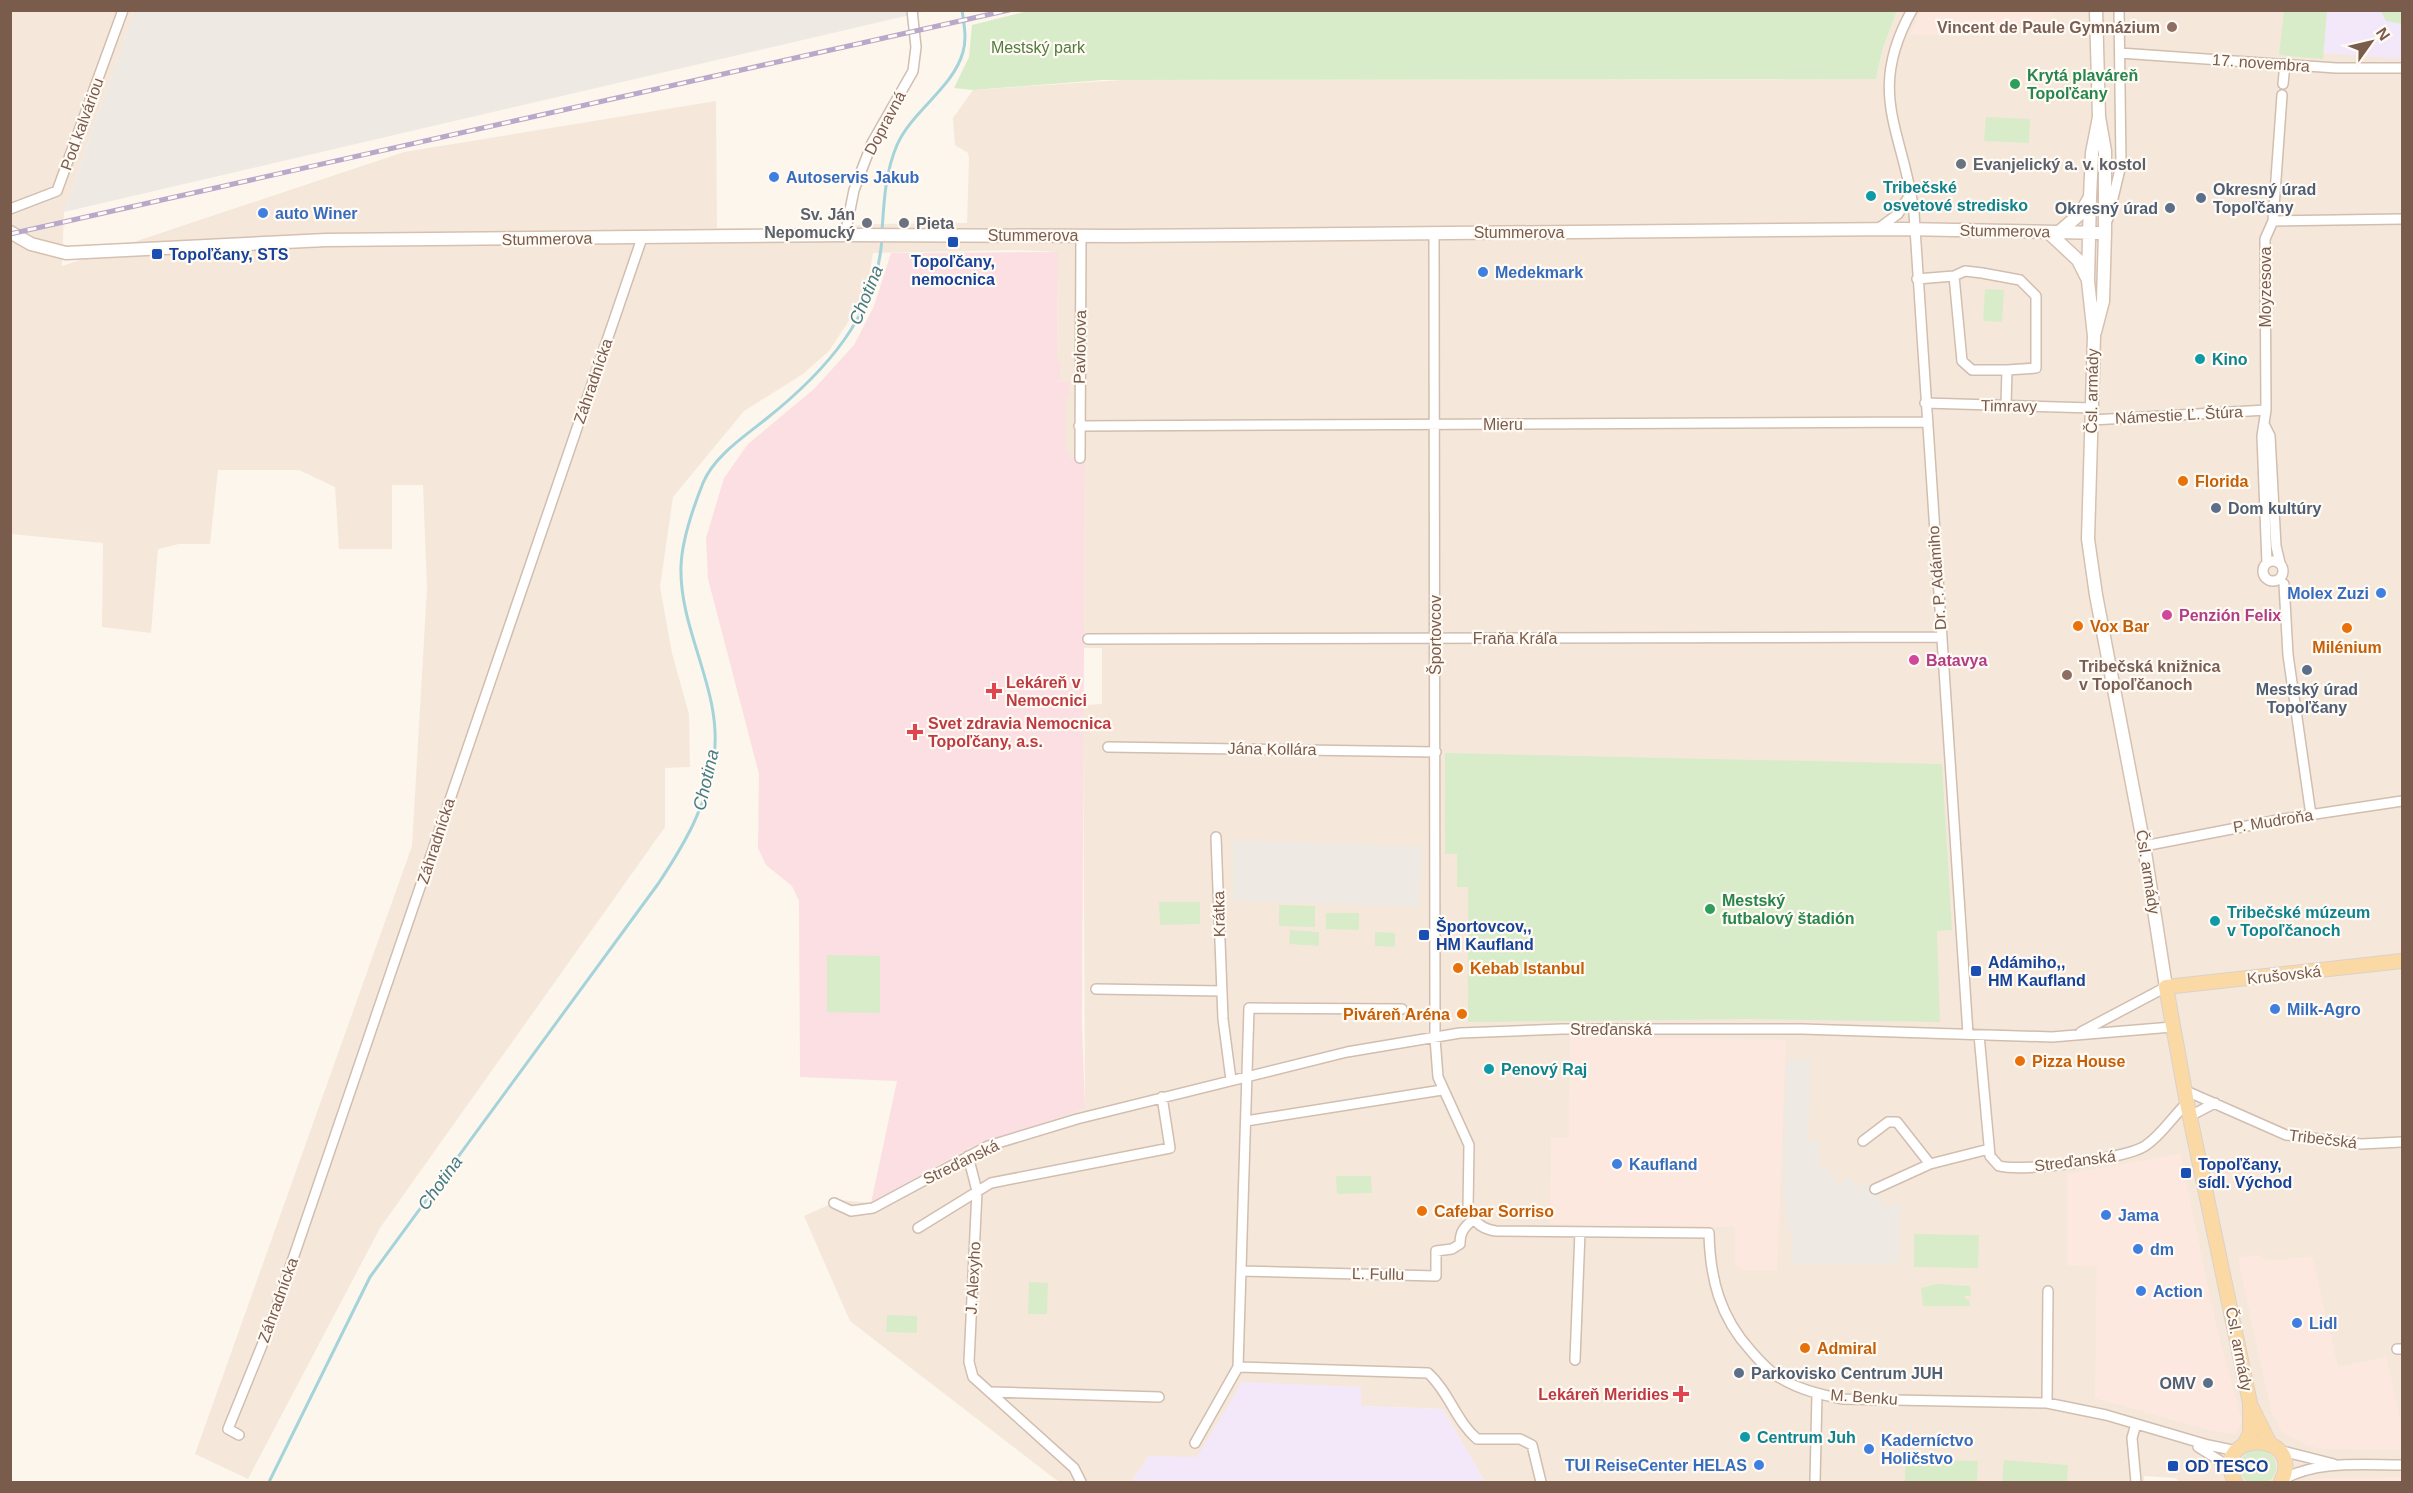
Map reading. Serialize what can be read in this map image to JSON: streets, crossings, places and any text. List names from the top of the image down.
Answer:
{
  "streets": {
    "main road": ["Čsl. armády", "Krušovská"],
    "street": [
      "17. novembra",
      "Dopravná",
      "Pod kalváriou",
      "Stummerova",
      "Moyzesova",
      "Pavlovova",
      "Záhradnícka",
      "Timravy",
      "Námestie Ľ. Štúra",
      "Mieru",
      "Dr. P. Adámiho",
      "Športovcov",
      "Fraňa Kráľa",
      "Jána Kollára",
      "P. Mudroňa",
      "Krátka",
      "Streďanská",
      "Tribečská",
      "Ľ. Fullu",
      "J. Alexyho",
      "M. Benku"
    ]
  },
  "crossings": [
    ["Dopravná", "Stummerova"],
    ["Stummerova", "Pavlovova"],
    ["Stummerova", "Záhradnícka"],
    ["Stummerova", "Čsl. armády"],
    ["Stummerova", "Dr. P. Adámiho"],
    ["Stummerova", "Športovcov"],
    ["Moyzesova", "Námestie Ľ. Štúra"],
    ["Pavlovova", "Mieru"],
    ["Čsl. armády", "Timravy"],
    ["Čsl. armády", "Námestie Ľ. Štúra"],
    ["Čsl. armády", "P. Mudroňa"],
    ["Čsl. armády", "Krušovská"],
    ["Čsl. armády", "Streďanská"],
    ["Čsl. armády", "Tribečská"],
    ["Čsl. armády", "M. Benku"],
    ["Timravy", "Námestie Ľ. Štúra"],
    ["Timravy", "Dr. P. Adámiho"],
    ["Mieru", "Dr. P. Adámiho"],
    ["Mieru", "Športovcov"],
    ["Dr. P. Adámiho", "Fraňa Kráľa"],
    ["Dr. P. Adámiho", "Streďanská"],
    ["Športovcov", "Fraňa Kráľa"],
    ["Športovcov", "Jána Kollára"],
    ["Športovcov", "Streďanská"],
    ["Športovcov", "Ľ. Fullu"],
    ["Krátka", "Streďanská"],
    ["Krušovská", "Streďanská"],
    ["Streďanská", "Tribečská"],
    ["Streďanská", "J. Alexyho"]
  ],
  "water": ["Chotina"],
  "parks": ["Mestský park"],
  "places": {
    "other": [
      "Vincent de Paule Gymnázium",
      "Krytá plaváreň Topoľčany",
      "Evanjelický a. v. kostol",
      "Autoservis Jakub",
      "Tribečské osvetové stredisko",
      "Okresný úrad Topoľčany",
      "Okresný úrad",
      "auto Winer",
      "Sv. Ján Nepomucký",
      "Pieta",
      "Medekmark",
      "Kino",
      "Florida",
      "Dom kultúry",
      "Molex Zuzi",
      "Penzión Felix",
      "Vox Bar",
      "Milénium",
      "Batavya",
      "Mestský úrad Topoľčany",
      "Tribečská knižnica v Topoľčanoch",
      "Mestský futbalový štadión",
      "Tribečské múzeum v Topoľčanoch",
      "Kebab Istanbul",
      "Milk-Agro",
      "Piváreň Aréna",
      "Pizza House",
      "Penový Raj",
      "Kaufland",
      "Cafebar Sorriso",
      "Jama",
      "dm",
      "Action",
      "Lidl",
      "Admiral",
      "Parkovisko Centrum JUH",
      "OMV",
      "Centrum Juh",
      "Kaderníctvo Holičstvo",
      "TUI ReiseCenter HELAS"
    ],
    "transit": [
      "Topoľčany, nemocnica",
      "Topoľčany, STS",
      "Športovcov,, HM Kaufland",
      "Adámiho,, HM Kaufland",
      "Topoľčany, sídl. Východ",
      "OD TESCO"
    ],
    "health": ["Lekáreň v Nemocnici", "Svet zdravia Nemocnica Topoľčany, a.s.", "Lekáreň Meridies"]
  },
  "north": "top right"
}
